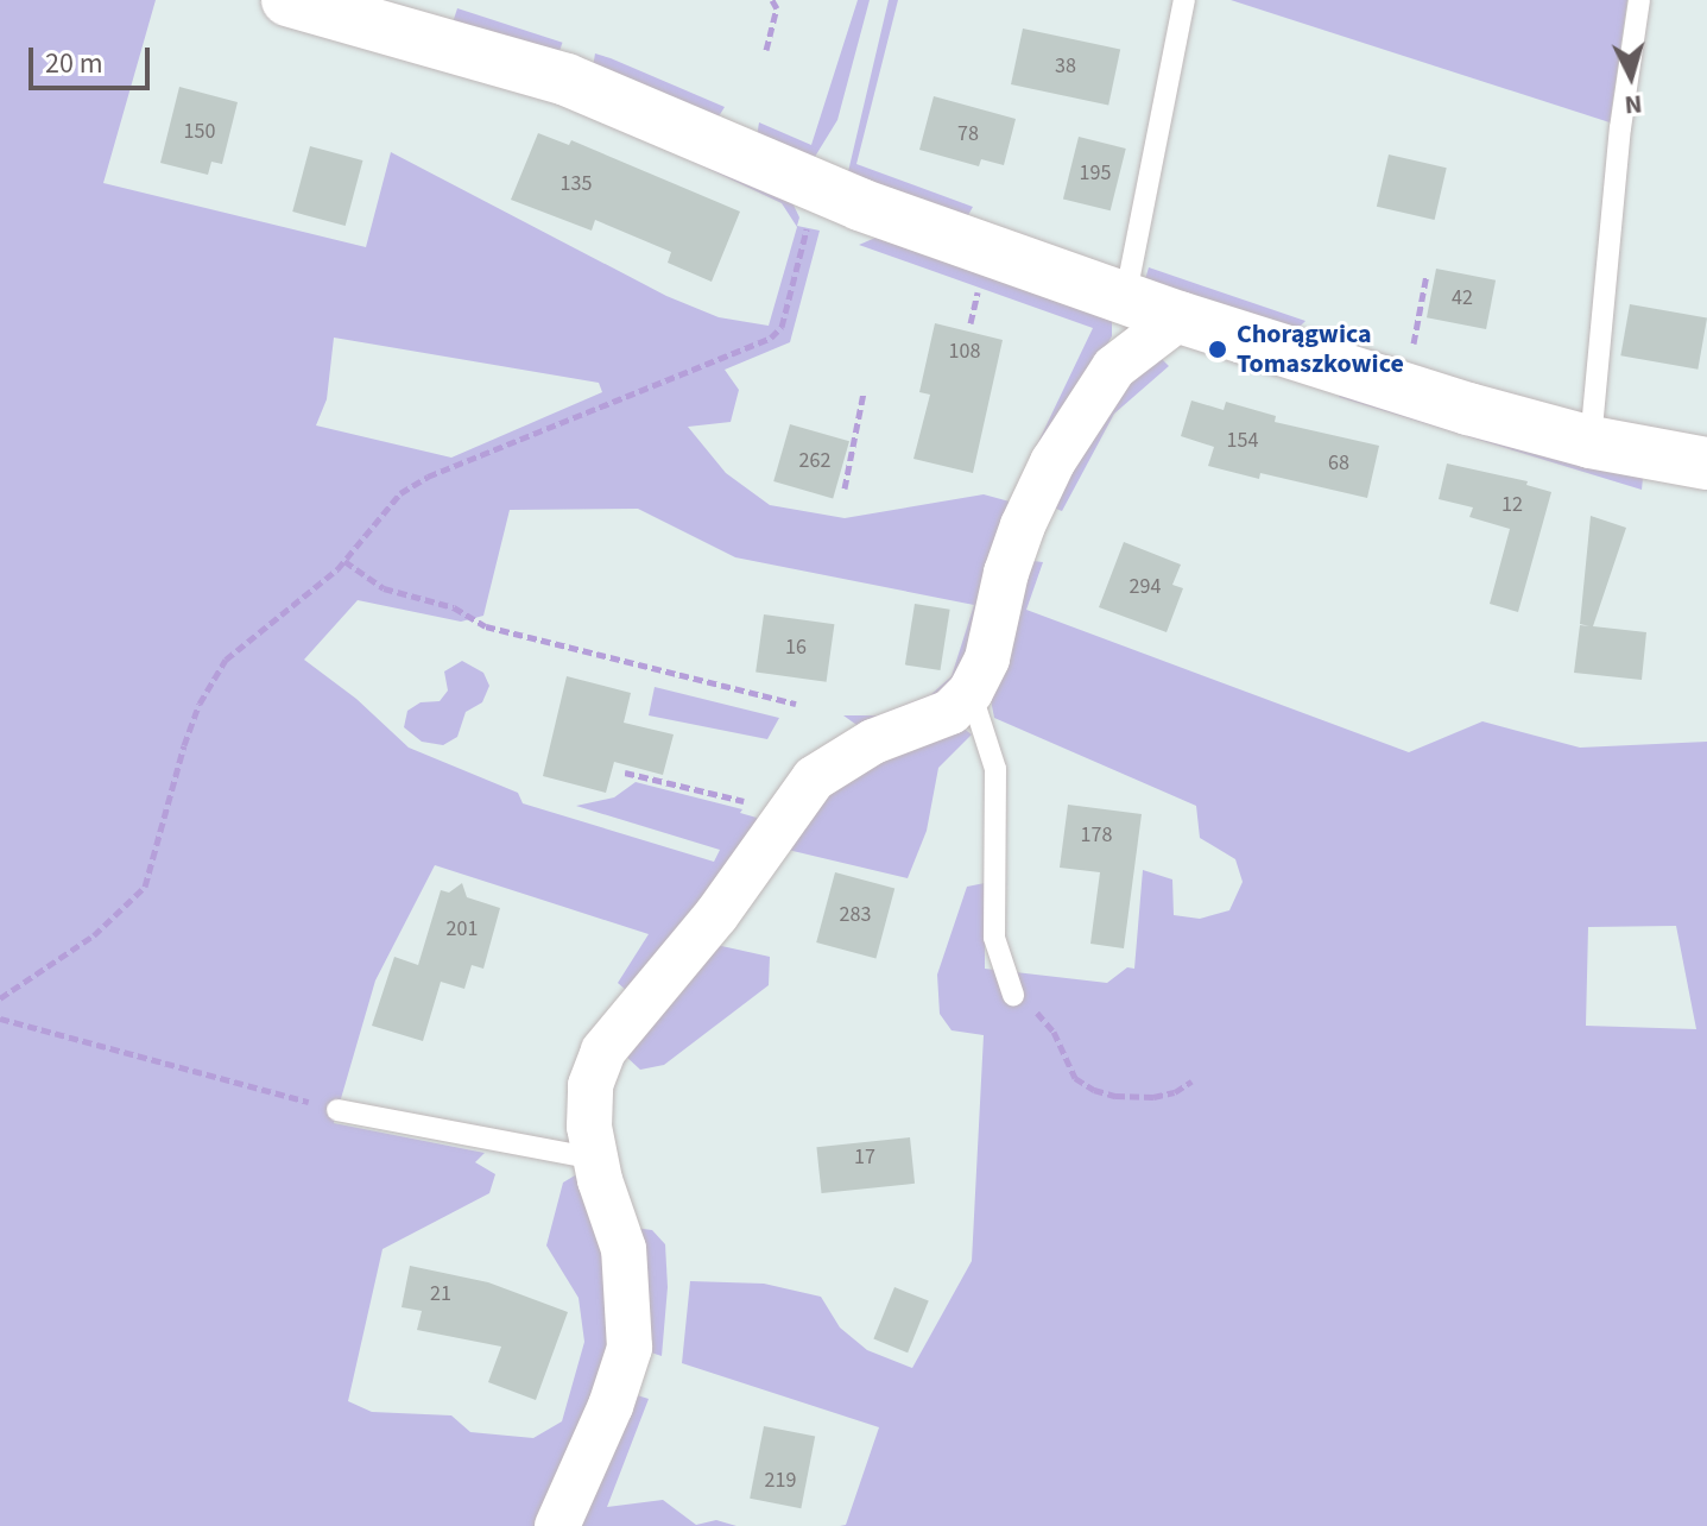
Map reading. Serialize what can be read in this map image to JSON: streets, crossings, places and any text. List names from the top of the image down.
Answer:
{
  "places": ["Chorągwica Tomaszkowice"],
  "house_numbers": [
    "38",
    "150",
    "78",
    "195",
    "135",
    "42",
    "108",
    "154",
    "262",
    "68",
    "12",
    "294",
    "16",
    "178",
    "283",
    "201",
    "17",
    "21",
    "219"
  ],
  "scale_bar": "20 m",
  "north": "bottom"
}
